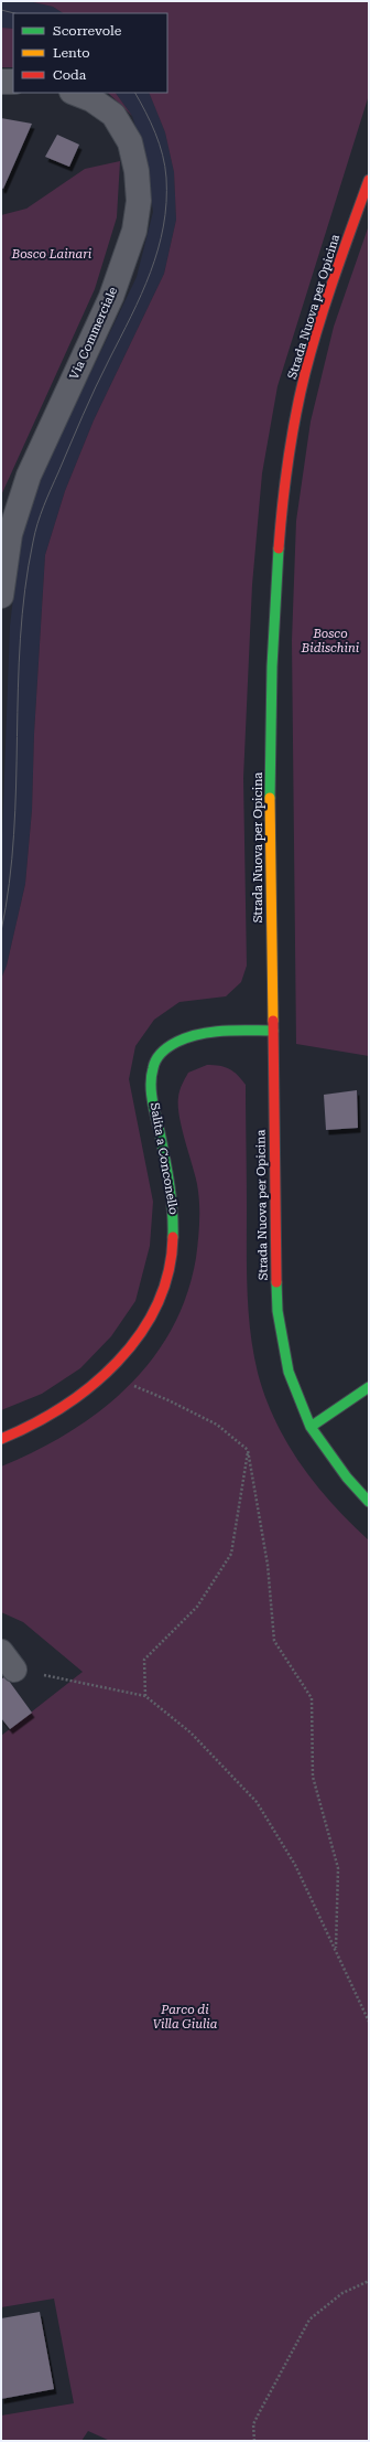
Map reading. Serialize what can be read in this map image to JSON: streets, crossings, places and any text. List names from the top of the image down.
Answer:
{
  "streets": {
    "main road": ["Strada Nuova per Opicina", "Salita a Conconello"],
    "street": ["Via Commerciale"]
  },
  "crossings": [
    ["Strada Nuova per Opicina", "Salita a Conconello"]
  ],
  "parks": ["Bosco Lainari", "Bosco Bidischini", "Parco di Villa Giulia"],
  "legend": ["Scorrevole", "Lento", "Coda"]
}
